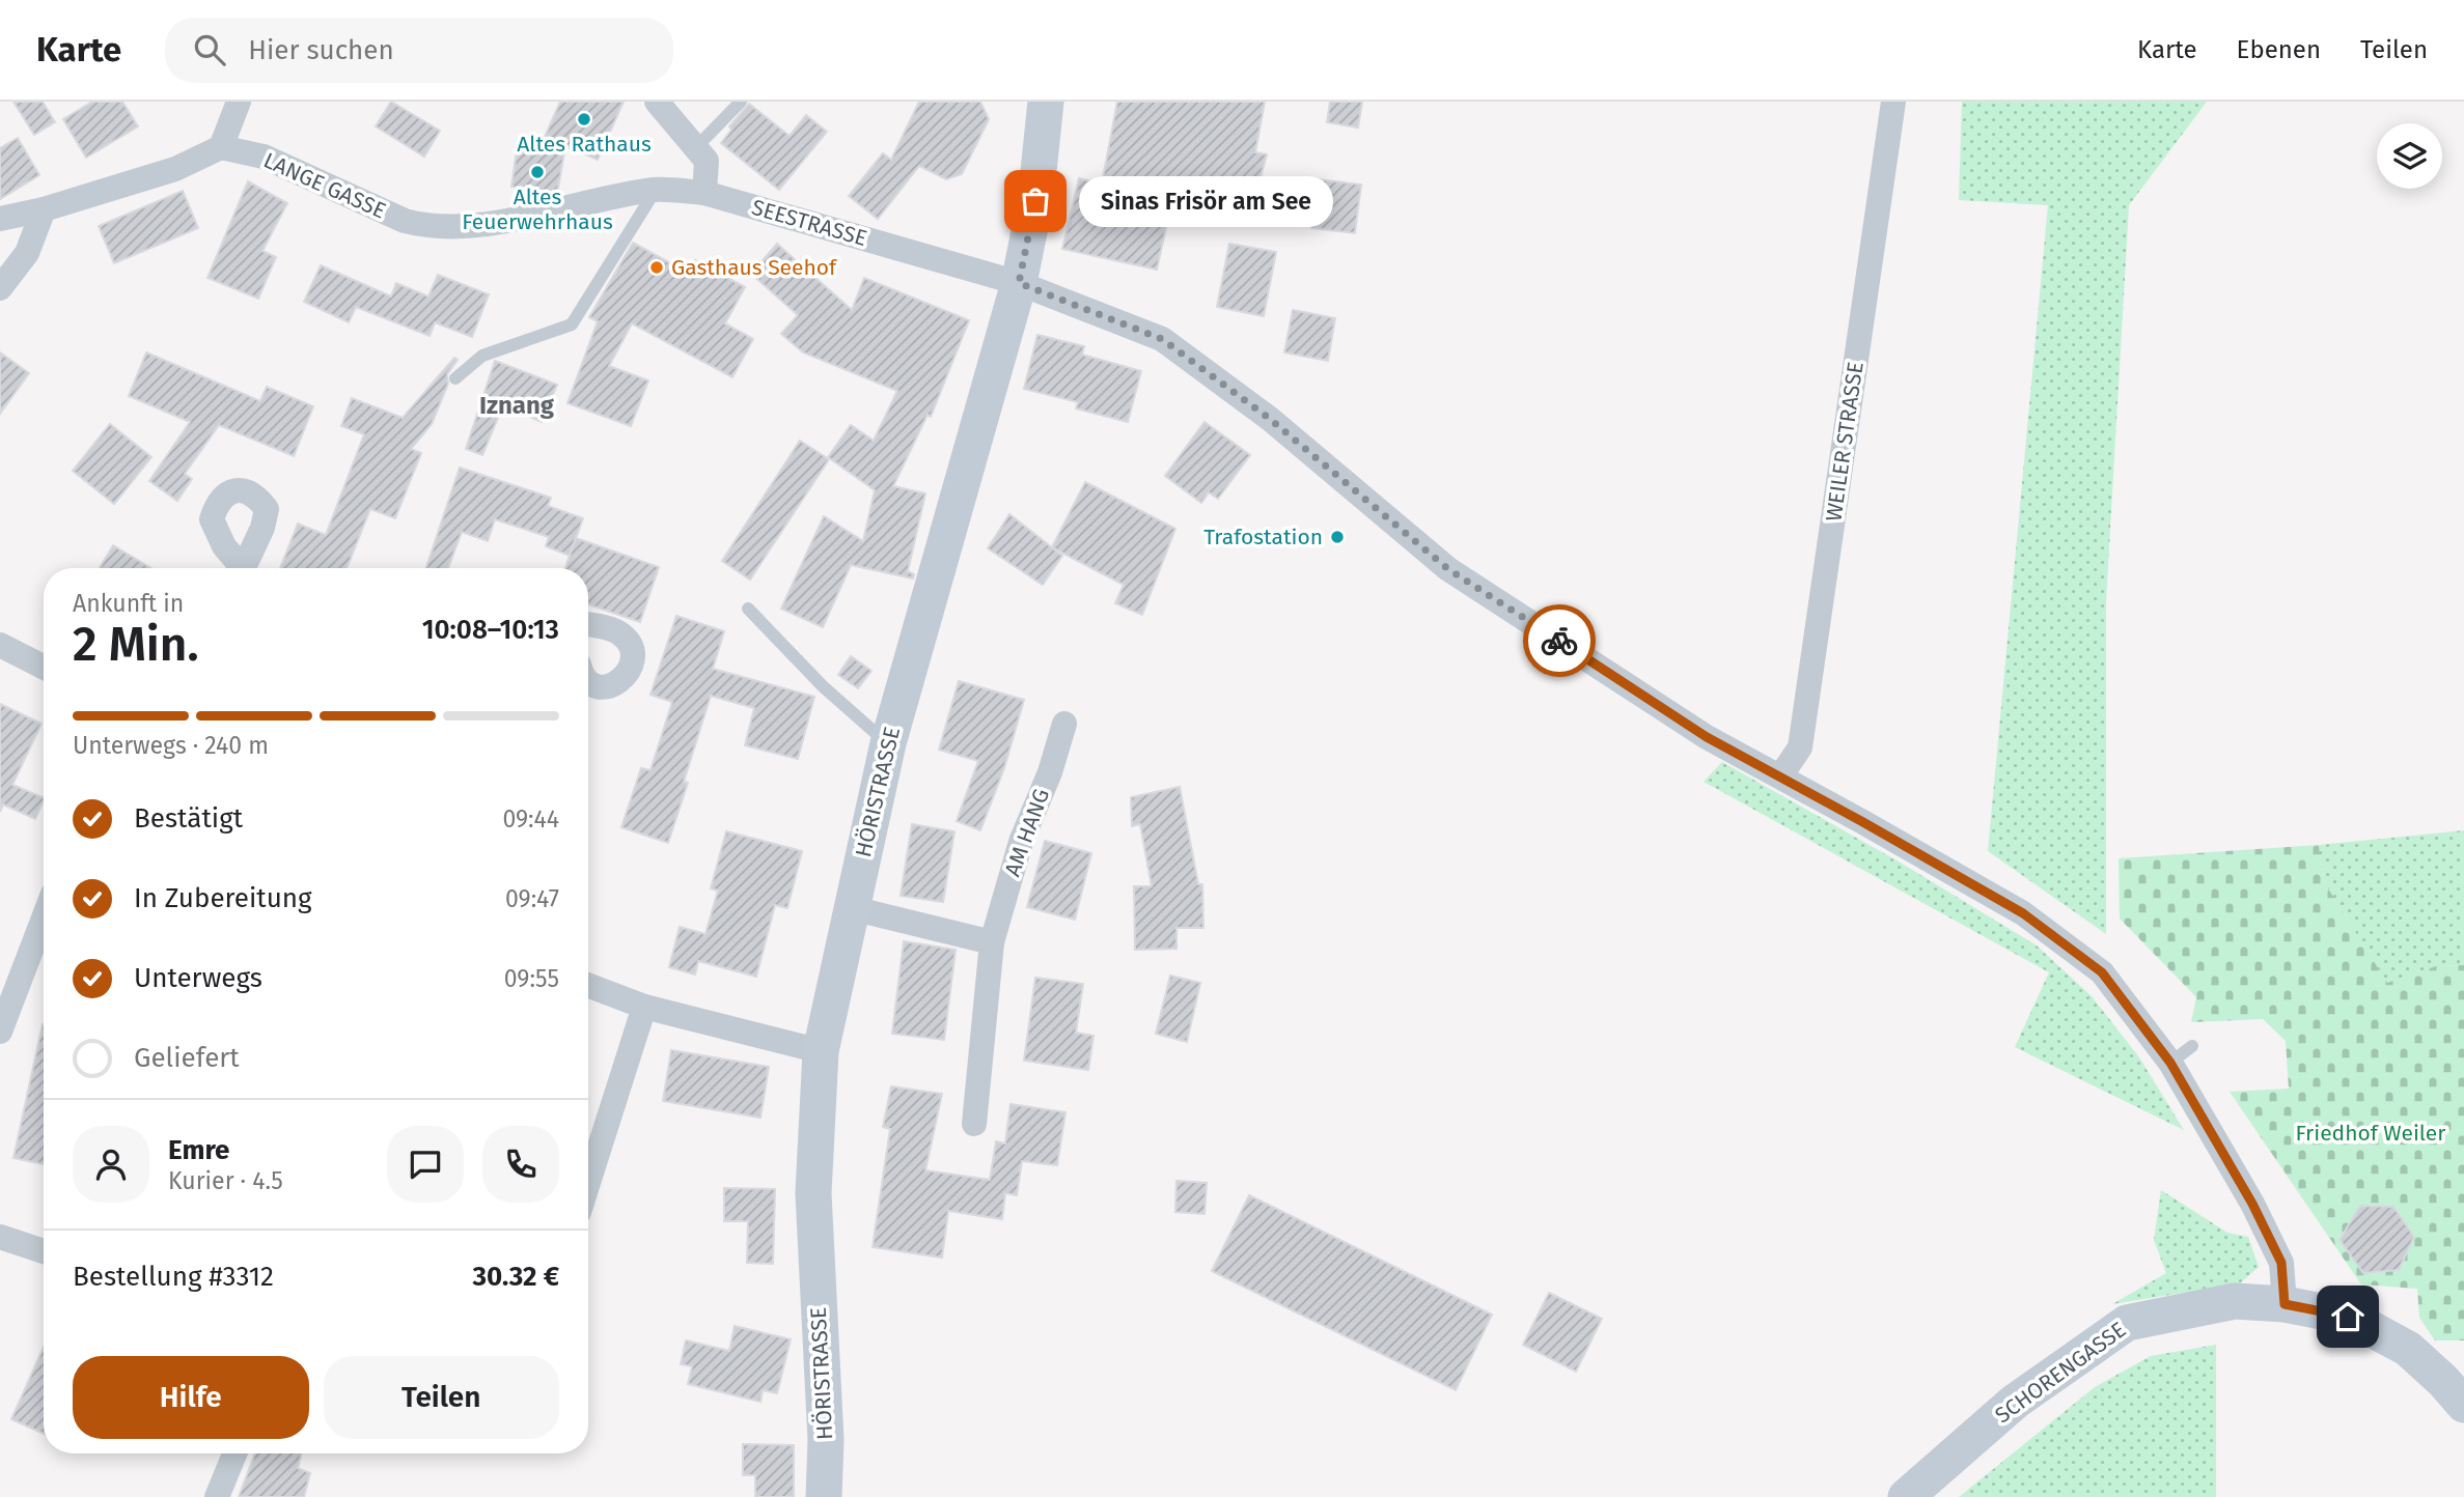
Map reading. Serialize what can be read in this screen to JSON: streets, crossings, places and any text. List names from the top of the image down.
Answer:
{
  "streets": {
    "main road": ["HÖRISTRASSE", "SCHORENGASSE"],
    "street": [
      "LANGE GASSE",
      "SEESTRASSE",
      "WEILER STRASSE",
      "AM HANG"
    ]
  },
  "crossings": [
    ["LANGE GASSE", "SEESTRASSE"],
    ["SEESTRASSE", "HÖRISTRASSE"]
  ],
  "districts": ["Iznang"],
  "parks": ["Friedhof Weiler"],
  "places": [
    "Altes Rathaus",
    "Altes Feuerwehrhaus",
    "Sinas Frisör am See",
    "Gasthaus Seehof",
    "Trafostation"
  ],
  "page": {
    "header": "Karte",
    "search": "Hier suchen",
    "nav": ["Karte", "Ebenen", "Teilen"],
    "bubble": "Sinas Frisör am See",
    "heading": ["2 Min.", "Ankunft in", "10:08–10:13"],
    "panel": [
      "Emre",
      "Kurier · 4.5",
      "Bestellung #3312",
      "30.32 €"
    ],
    "bar": "Unterwegs · 240 m",
    "list": [
      ["Bestätigt", "09:44"],
      ["In Zubereitung", "09:47"],
      ["Unterwegs", "09:55"],
      "Geliefert"
    ],
    "buttons": ["Hilfe", "Teilen"]
  }
}
